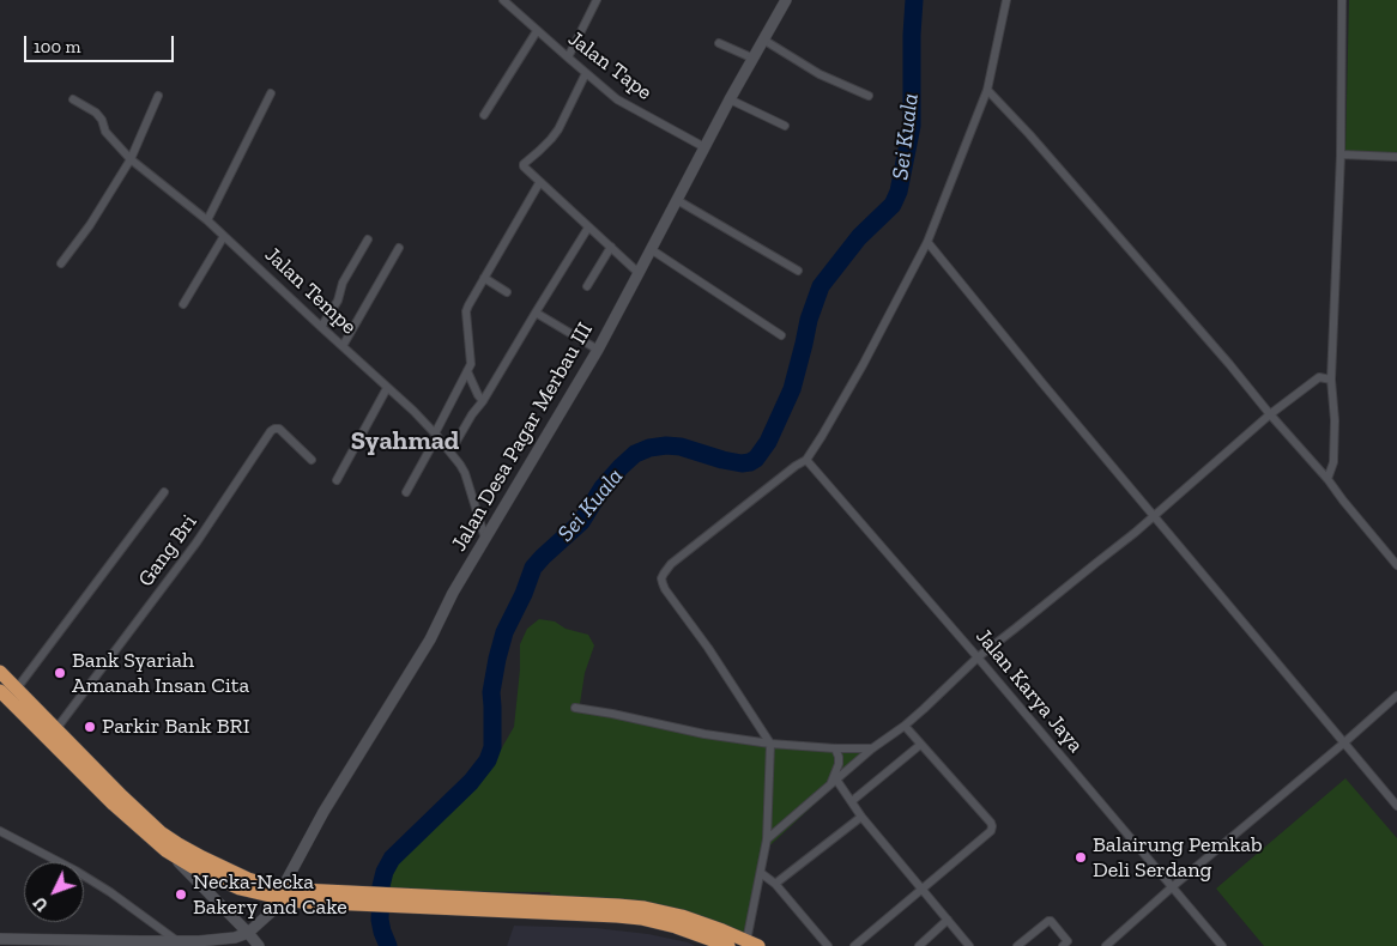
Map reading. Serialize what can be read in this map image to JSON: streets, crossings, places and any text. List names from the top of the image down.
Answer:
{
  "streets": {
    "street": [
      "Jalan Tape",
      "Jalan Tempe",
      "Jalan Desa Pagar Merbau III",
      "Gang Bri",
      "Jalan Karya Jaya"
    ]
  },
  "crossings": [
    ["Jalan Tape", "Jalan Desa Pagar Merbau III"],
    ["Jalan Tempe", "Jalan Desa Pagar Merbau III"]
  ],
  "districts": ["Syahmad"],
  "water": ["Sei Kuala"],
  "places": [
    "Bank Syariah Amanah Insan Cita",
    "Parkir Bank BRI",
    "Balairung Pemkab Deli Serdang",
    "Necka-Necka Bakery and Cake"
  ],
  "scale_bar": "100 m",
  "north": "bottom left"
}
